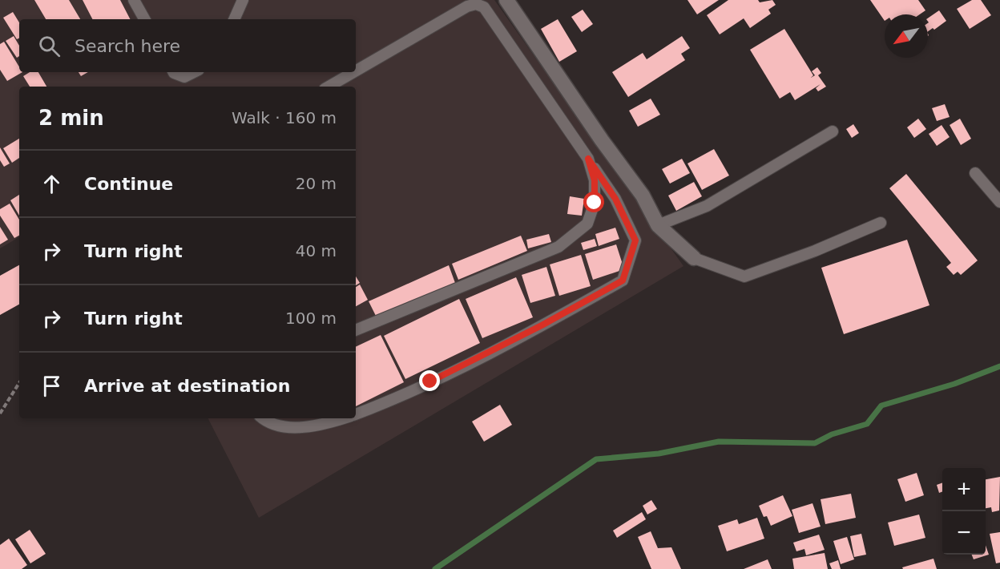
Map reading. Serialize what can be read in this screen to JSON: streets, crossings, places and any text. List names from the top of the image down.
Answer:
{
  "north": "bottom left",
  "page": {
    "search": "Search here",
    "heading": ["2 min", "Walk · 160 m"],
    "list": [
      ["Continue", "20 m"],
      ["Turn right", "40 m"],
      ["Turn right", "100 m"],
      "Arrive at destination"
    ],
    "map_buttons": ["+", "−"]
  }
}
